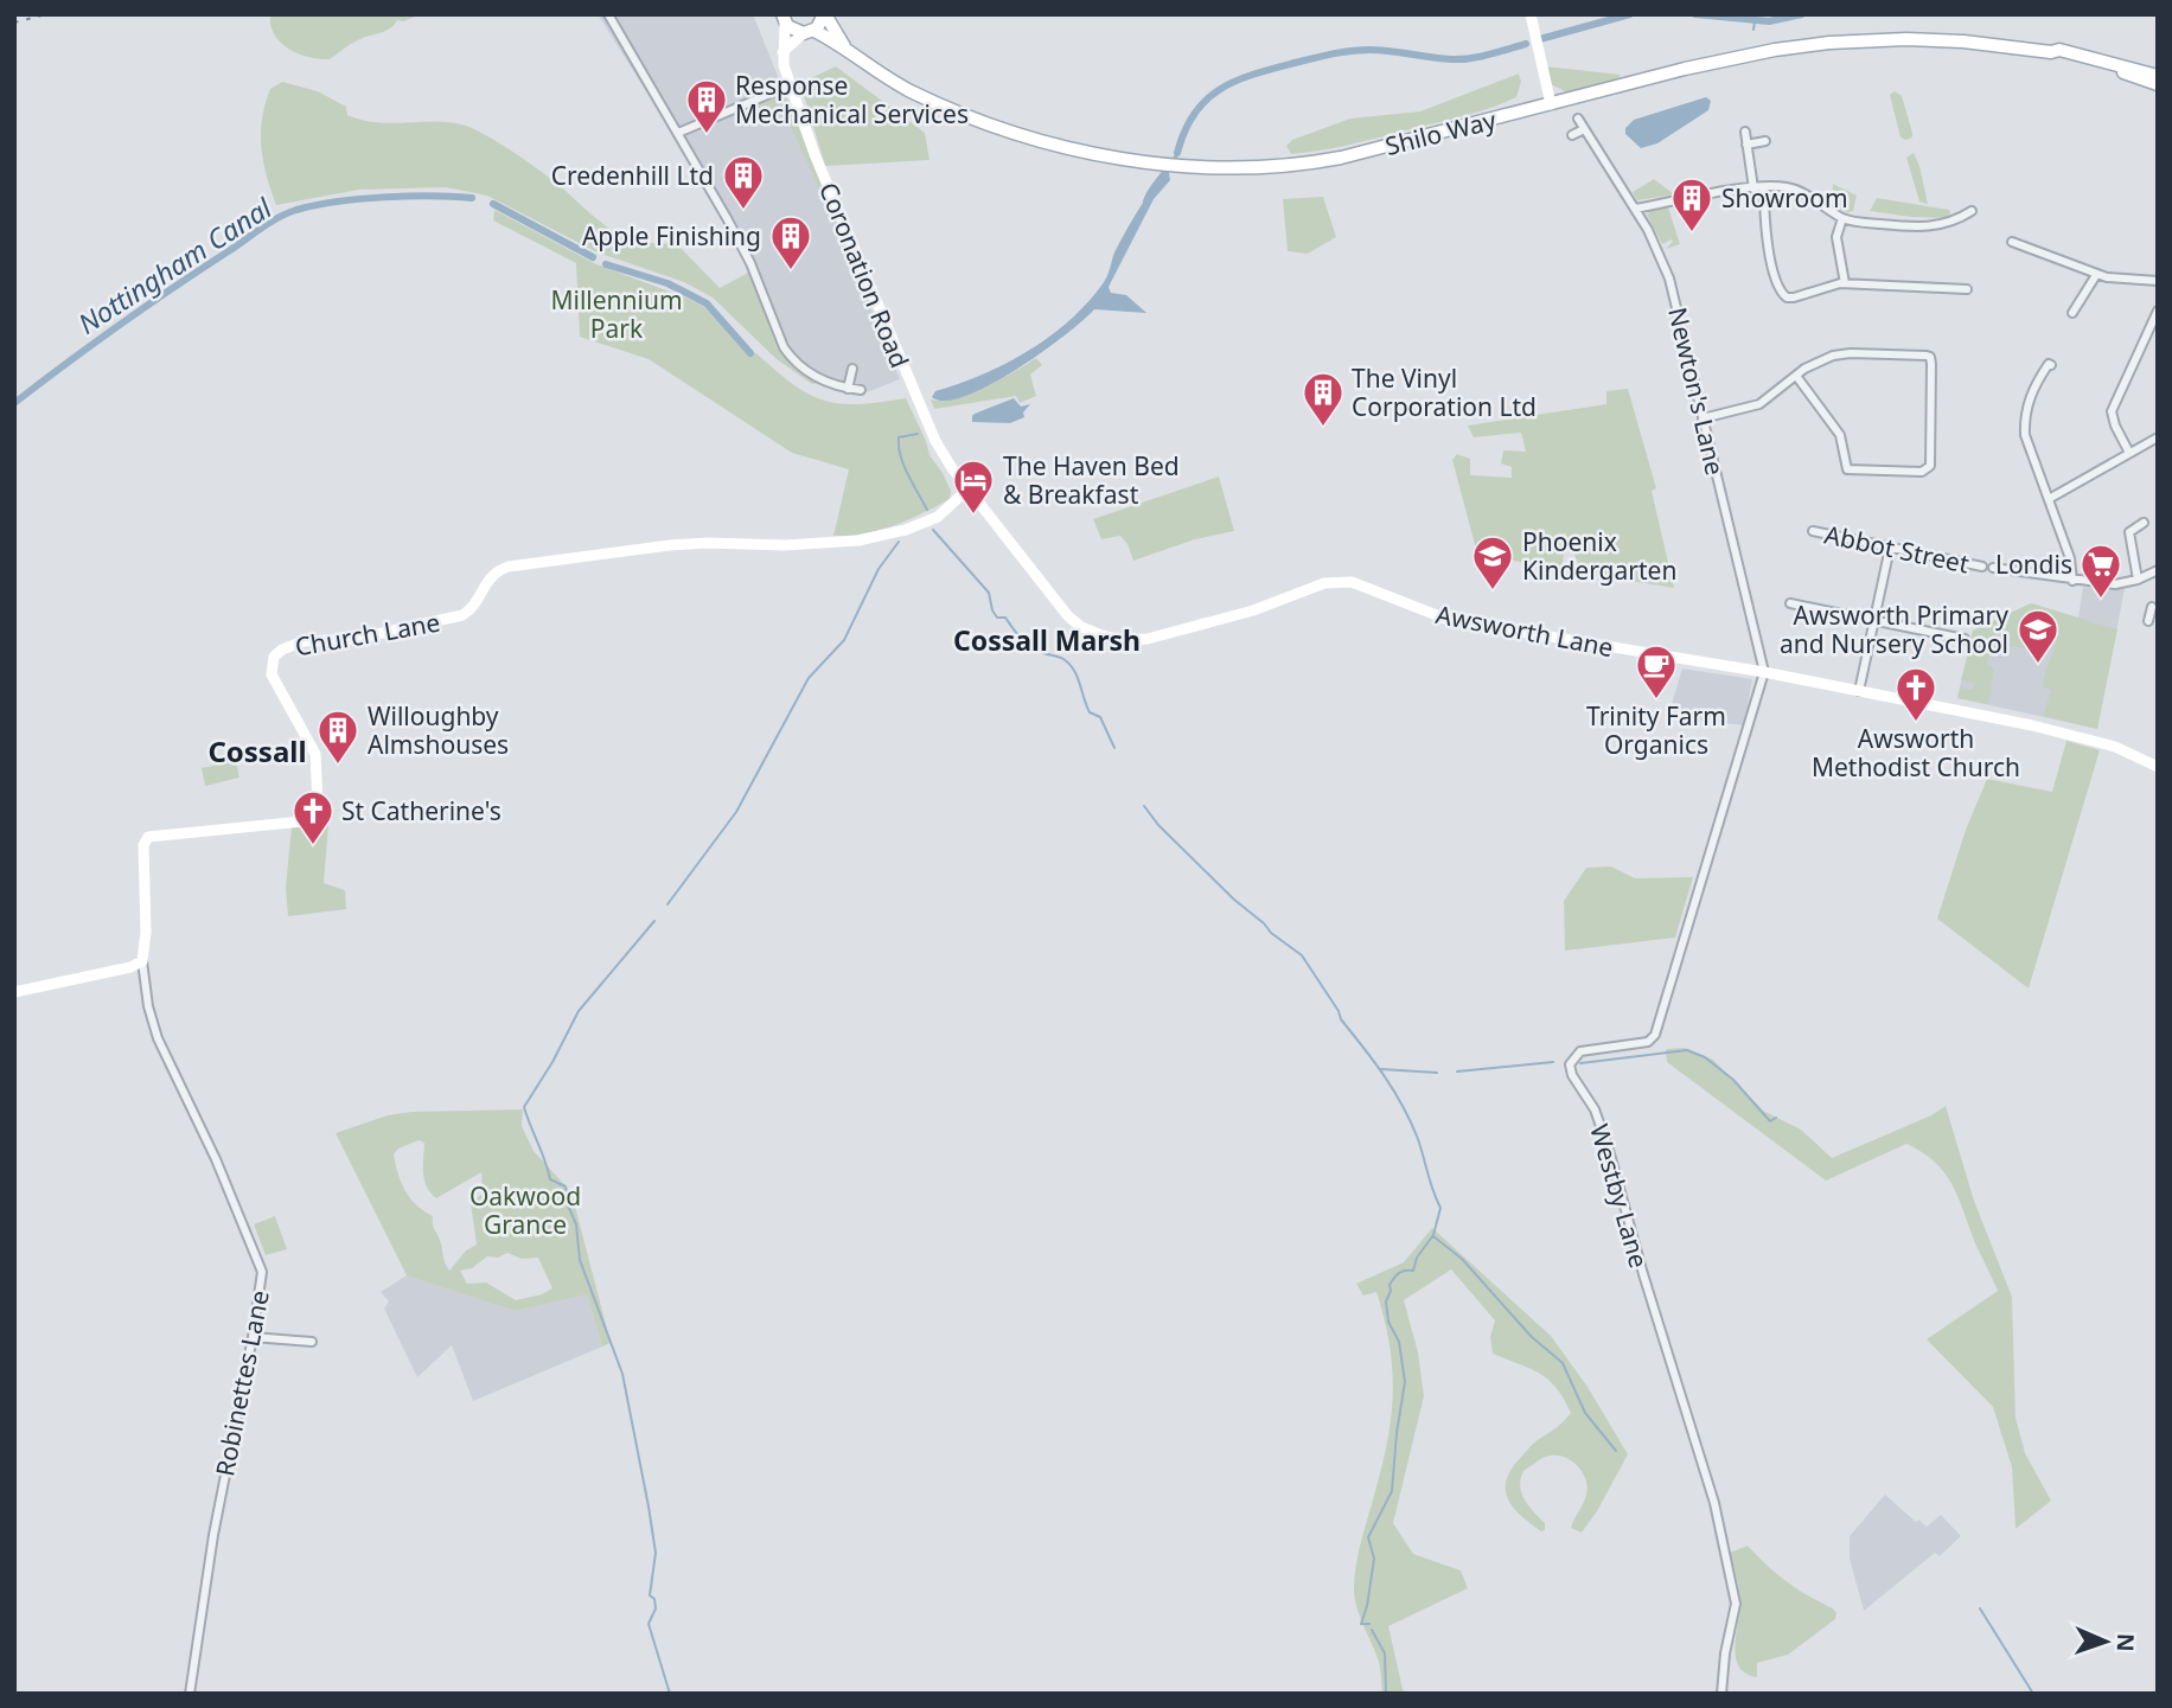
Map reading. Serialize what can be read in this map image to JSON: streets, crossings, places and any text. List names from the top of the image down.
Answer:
{
  "streets": {
    "main road": ["Shilo Way"],
    "street": [
      "Coronation Road",
      "Newton's Lane",
      "Abbot Street",
      "Awsworth Lane",
      "Church Lane",
      "Westby Lane",
      "Robinettes Lane"
    ]
  },
  "crossings": [
    ["Shilo Way", "Coronation Road"],
    ["Coronation Road", "Awsworth Lane"],
    ["Coronation Road", "Church Lane"],
    ["Newton's Lane", "Awsworth Lane"],
    ["Newton's Lane", "Westby Lane"],
    ["Awsworth Lane", "Church Lane"],
    ["Awsworth Lane", "Westby Lane"],
    ["Church Lane", "Robinettes Lane"]
  ],
  "districts": ["Cossall Marsh", "Cossall"],
  "water": ["Nottingham Canal"],
  "parks": ["Millennium Park", "Oakwood Grance"],
  "places": {
    "building": [
      "Response Mechanical Services",
      "Credenhill Ltd",
      "Showroom",
      "Apple Finishing",
      "The Vinyl Corporation Ltd",
      "Willoughby Almshouses"
    ],
    "hotel": ["The Haven Bed & Breakfast"],
    "school or university": ["Phoenix Kindergarten", "Awsworth Primary and Nursery School"],
    "supermarket": ["Londis"],
    "cafe": ["Trinity Farm Organics"],
    "church": ["Awsworth Methodist Church", "St Catherine's"]
  },
  "north": "right"
}
